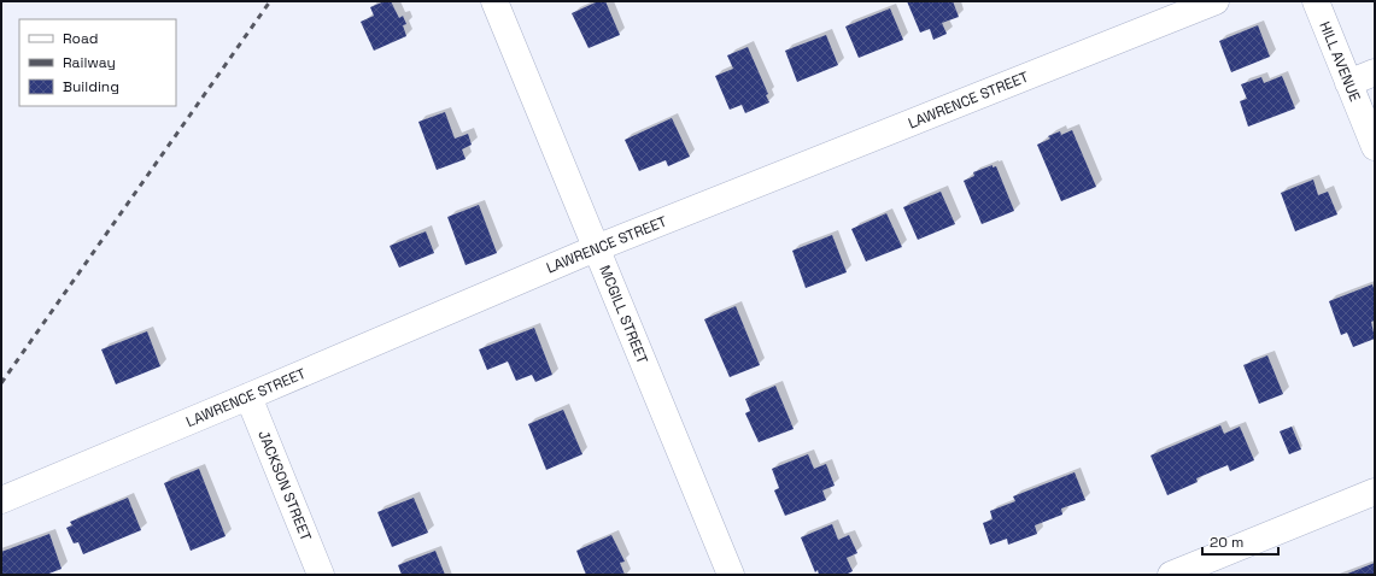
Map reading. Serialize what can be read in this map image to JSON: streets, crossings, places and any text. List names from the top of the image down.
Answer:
{
  "streets": {
    "street": [
      "HILL AVENUE",
      "LAWRENCE STREET",
      "MCGILL STREET",
      "JACKSON STREET"
    ]
  },
  "crossings": [
    ["LAWRENCE STREET", "MCGILL STREET"],
    ["LAWRENCE STREET", "JACKSON STREET"]
  ],
  "legend": ["Road", "Railway", "Building"],
  "scale_bar": "20 m"
}
